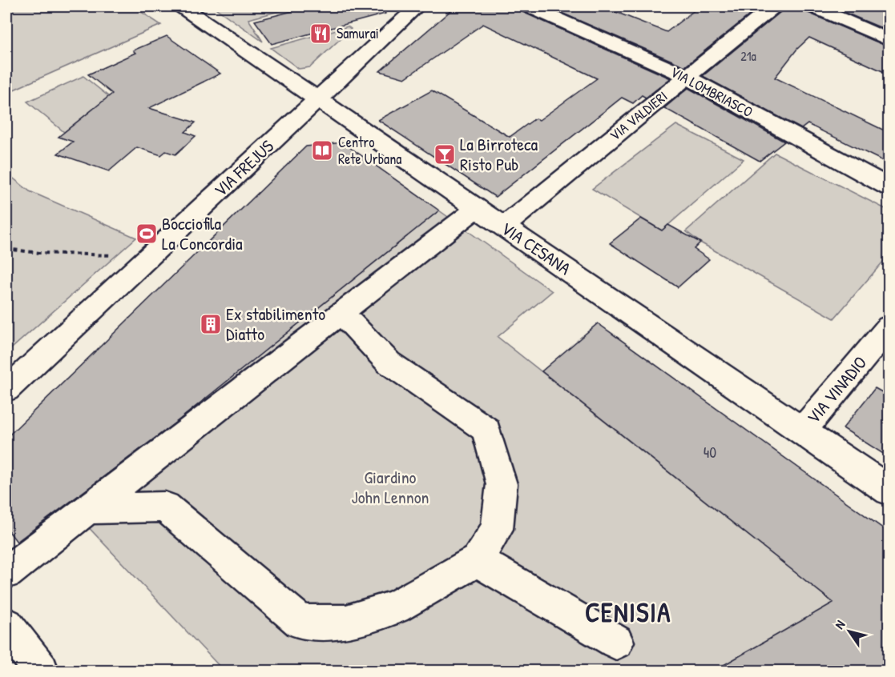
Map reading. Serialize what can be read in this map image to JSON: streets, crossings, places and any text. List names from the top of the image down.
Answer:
{
  "streets": {
    "street": [
      "VIA LOMBRIASCO",
      "VIA VALDIERI",
      "VIA FREJUS",
      "VIA CESANA",
      "VIA VINADIO"
    ]
  },
  "crossings": [
    ["VIA LOMBRIASCO", "VIA VALDIERI"],
    ["VIA VALDIERI", "VIA CESANA"],
    ["VIA FREJUS", "VIA CESANA"],
    ["VIA CESANA", "VIA VINADIO"]
  ],
  "districts": ["CENISIA"],
  "parks": ["Giardino John Lennon"],
  "places": {
    "restaurant": ["Samurai"],
    "library": ["Centro Rete Urbana"],
    "bar": ["La Birroteca Risto Pub"],
    "sports": ["Bocciofila La Concordia"],
    "building": ["Ex stabilimento Diatto"]
  },
  "house_numbers": ["21a", "40"],
  "north": "top left"
}
